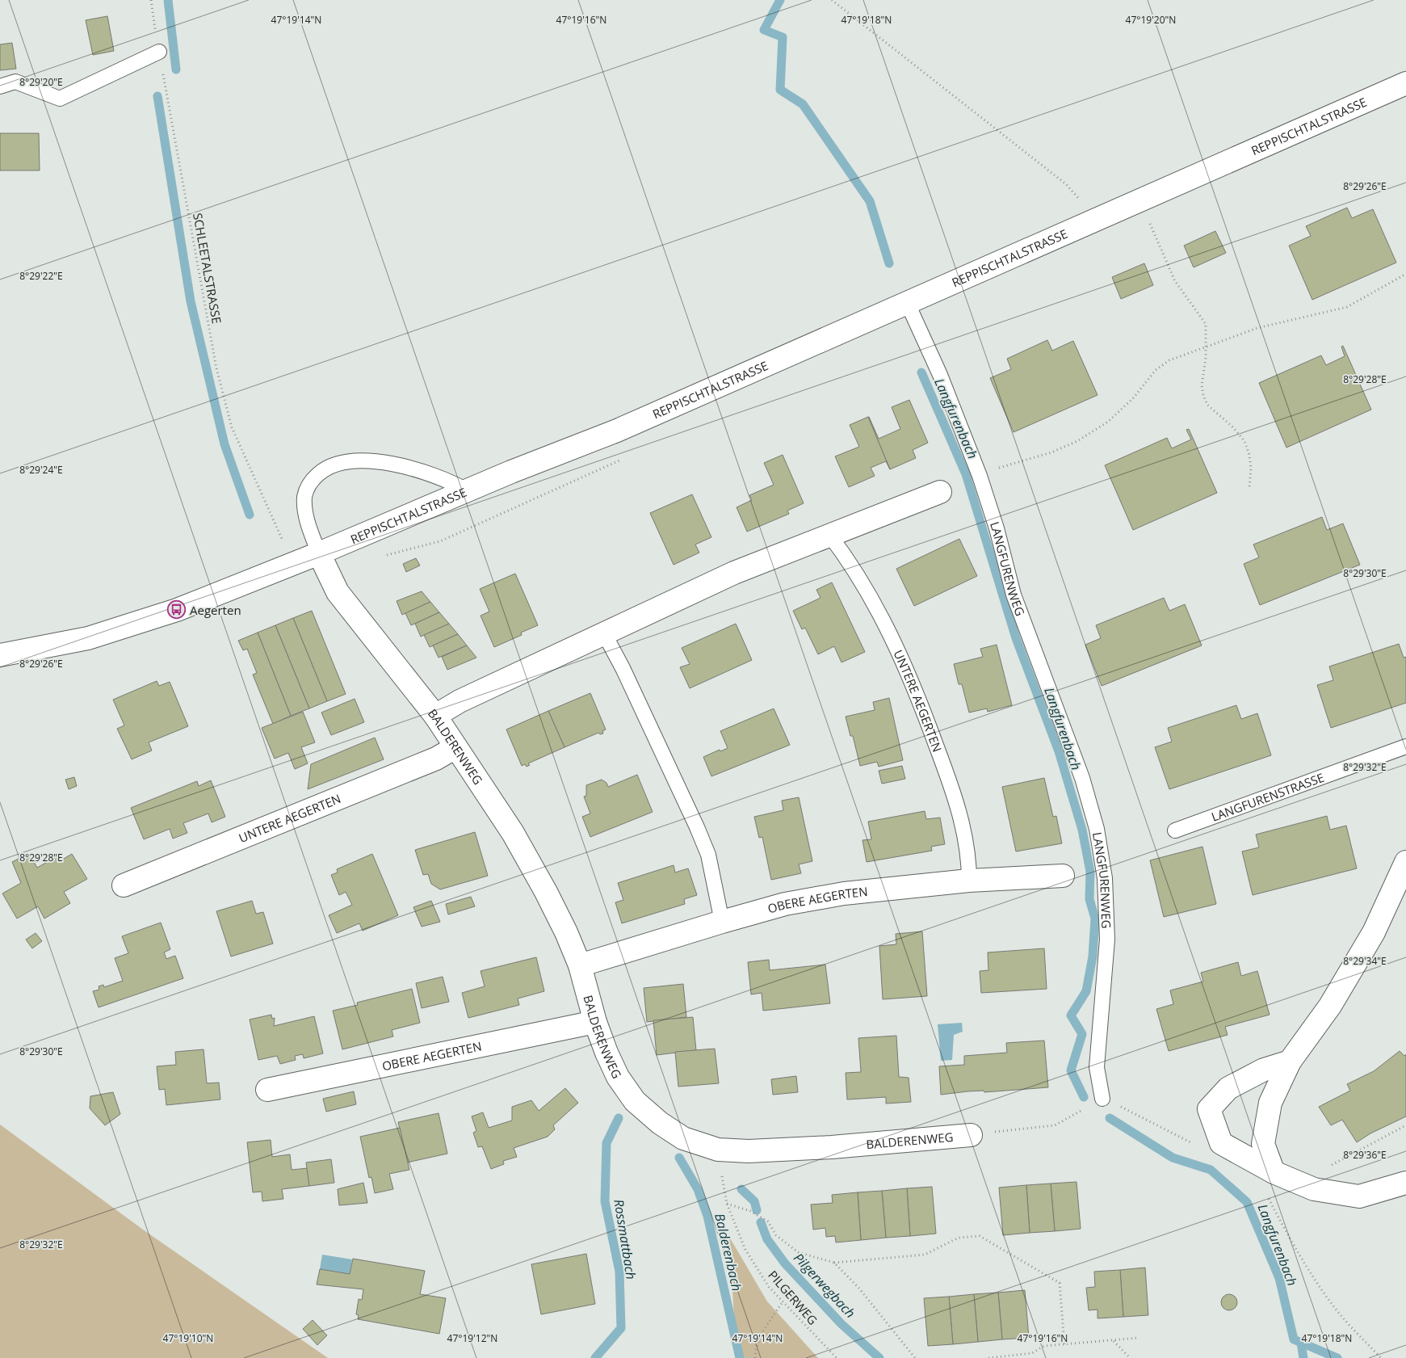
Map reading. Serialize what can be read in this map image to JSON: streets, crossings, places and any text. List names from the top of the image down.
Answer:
{
  "streets": {
    "street": [
      "REPPISCHTALSTRASSE",
      "UNTERE AEGERTEN",
      "BALDERENWEG",
      "OBERE AEGERTEN"
    ],
    "lane": ["LANGFURENWEG", "LANGFURENSTRASSE"],
    "path": ["SCHLEETALSTRASSE", "PILGERWEG"]
  },
  "crossings": [
    ["REPPISCHTALSTRASSE", "LANGFURENWEG"],
    ["REPPISCHTALSTRASSE", "BALDERENWEG"],
    ["LANGFURENWEG", "BALDERENWEG"],
    ["UNTERE AEGERTEN", "BALDERENWEG"],
    ["UNTERE AEGERTEN", "OBERE AEGERTEN"],
    ["BALDERENWEG", "OBERE AEGERTEN"],
    ["BALDERENWEG", "PILGERWEG"]
  ],
  "water": [
    "Langfurenbach",
    "Rossmattbach",
    "Balderenbach",
    "Pilgerwegbach"
  ],
  "places": {
    "bus stop": ["Aegerten"]
  },
  "coordinates": [
    "47°19'14\"N",
    "47°19'16\"N",
    "47°19'18\"N",
    "47°19'20\"N",
    "8°29'20\"E",
    "8°29'26\"E",
    "8°29'22\"E",
    "8°29'28\"E",
    "8°29'24\"E",
    "8°29'30\"E",
    "8°29'32\"E",
    "8°29'34\"E",
    "8°29'36\"E",
    "47°19'10\"N",
    "47°19'12\"N"
  ]
}
